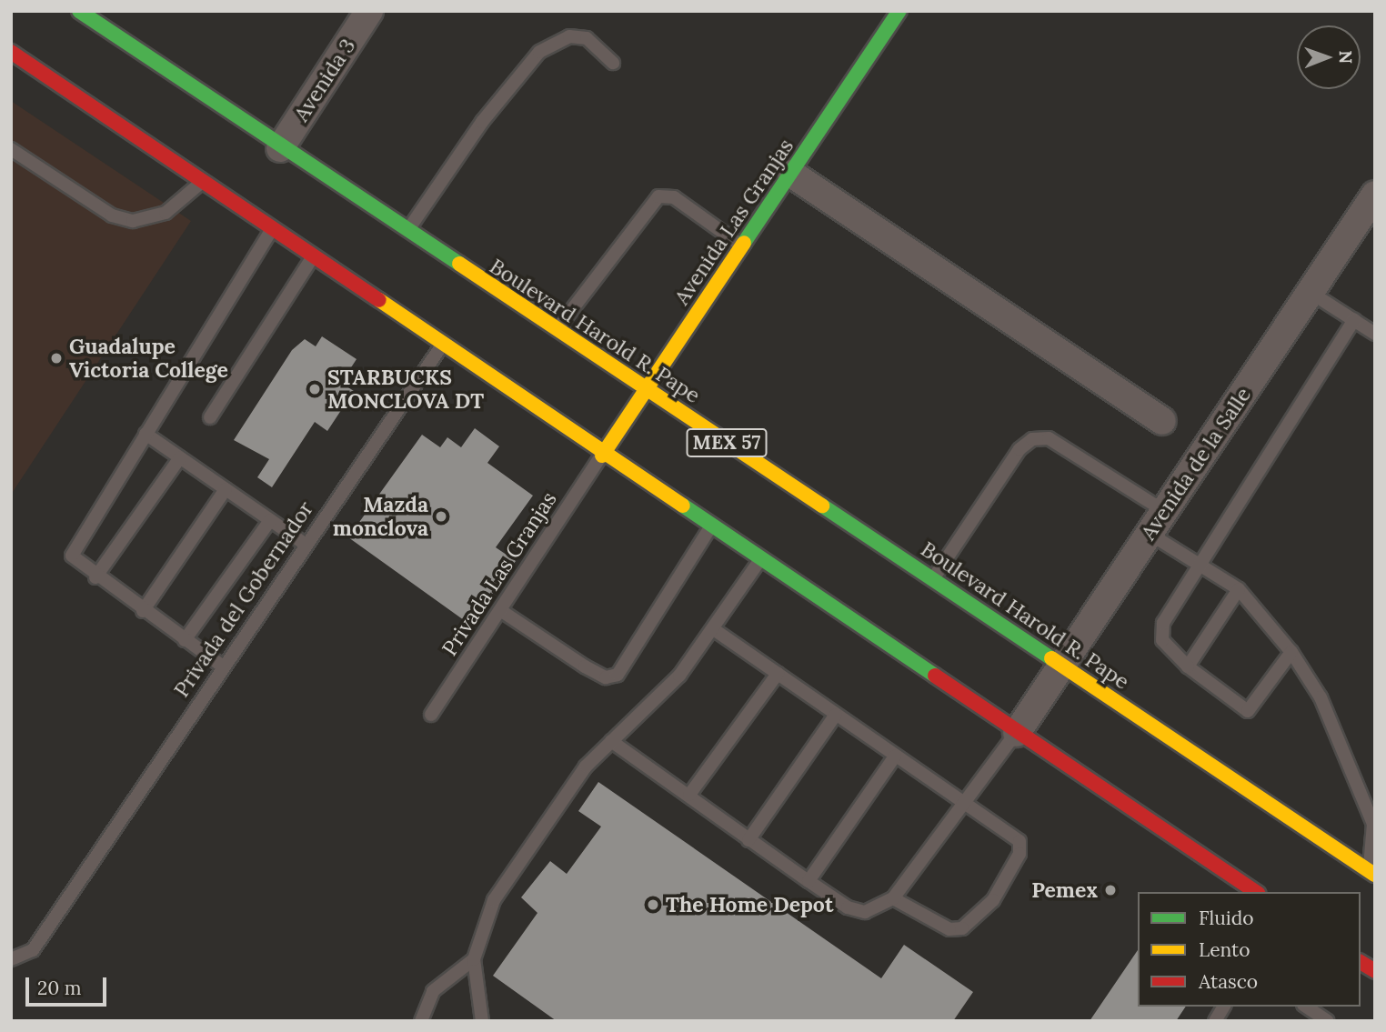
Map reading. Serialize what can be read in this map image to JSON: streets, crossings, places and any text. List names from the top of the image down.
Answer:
{
  "streets": {
    "main road": ["Avenida Las Granjas", "Boulevard Harold R. Pape", "MEX 57"],
    "street": ["Avenida 3", "Avenida de la Salle"],
    "lane": ["Privada Las Granjas", "Privada del Gobernador"]
  },
  "crossings": [
    ["Avenida 3", "Boulevard Harold R. Pape"],
    ["Avenida Las Granjas", "Boulevard Harold R. Pape"],
    ["Avenida Las Granjas", "Privada Las Granjas"],
    ["Boulevard Harold R. Pape", "Avenida de la Salle"]
  ],
  "places": [
    "Guadalupe Victoria College",
    "STARBUCKS MONCLOVA DT",
    "Mazda monclova",
    "Pemex",
    "The Home Depot"
  ],
  "legend": ["Fluido", "Lento", "Atasco"],
  "scale_bar": "20 m",
  "north": "right"
}
